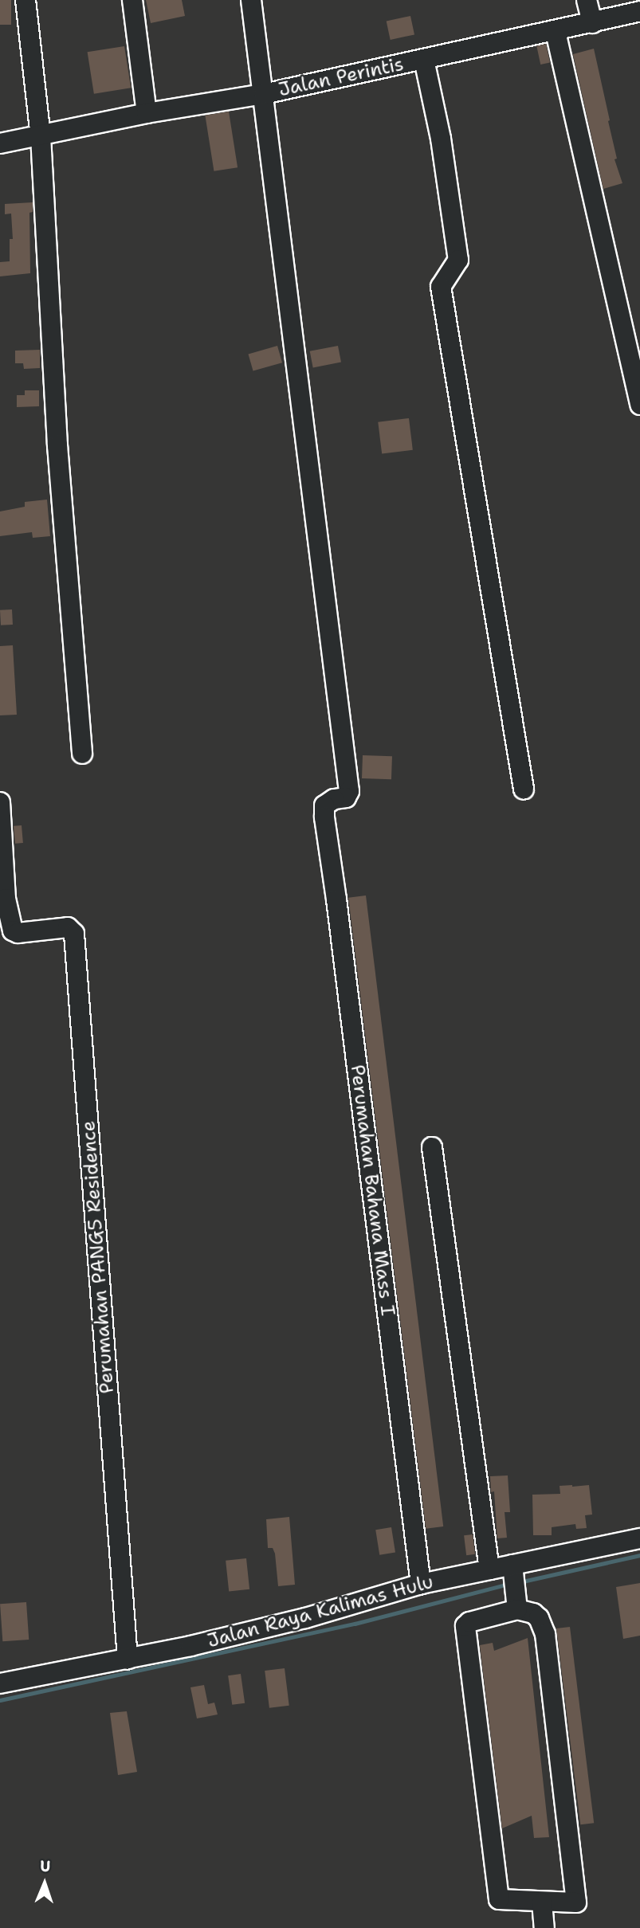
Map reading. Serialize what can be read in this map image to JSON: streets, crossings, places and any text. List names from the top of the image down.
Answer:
{
  "streets": {
    "street": [
      "Jalan Perintis",
      "Perumahan Bahana Mass I",
      "Perumahan PANG5 Residence",
      "Jalan Raya Kalimas Hulu"
    ]
  },
  "crossings": [
    ["Jalan Perintis", "Perumahan Bahana Mass I"],
    ["Perumahan Bahana Mass I", "Jalan Raya Kalimas Hulu"],
    ["Perumahan PANG5 Residence", "Jalan Raya Kalimas Hulu"]
  ],
  "north": "top"
}
